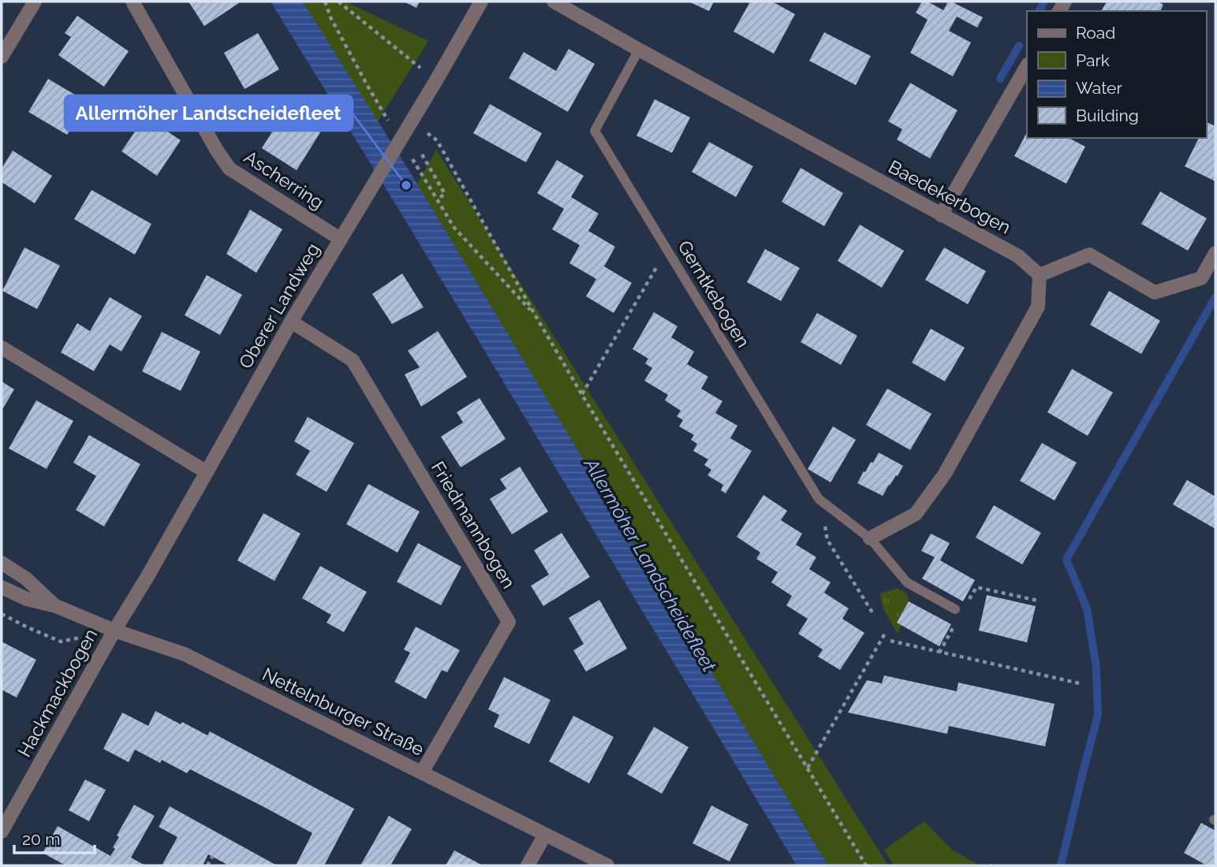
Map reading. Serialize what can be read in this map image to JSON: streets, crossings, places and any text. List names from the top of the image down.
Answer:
{
  "streets": {
    "street": [
      "Ascherring",
      "Baedekerbogen",
      "Oberer Landweg",
      "Friedmannbogen",
      "Hackmackbogen",
      "Nettelnburger Straße"
    ],
    "lane": ["Gerntkebogen"]
  },
  "crossings": [
    ["Ascherring", "Oberer Landweg"],
    ["Baedekerbogen", "Gerntkebogen"],
    ["Oberer Landweg", "Friedmannbogen"],
    ["Oberer Landweg", "Hackmackbogen"],
    ["Oberer Landweg", "Nettelnburger Straße"],
    ["Friedmannbogen", "Nettelnburger Straße"],
    ["Hackmackbogen", "Nettelnburger Straße"]
  ],
  "water": ["Allermöher Landscheidefleet"],
  "places": ["Allermöher Landscheidefleet"],
  "legend": [
    "Road",
    "Park",
    "Water",
    "Building"
  ],
  "scale_bar": "20 m"
}
